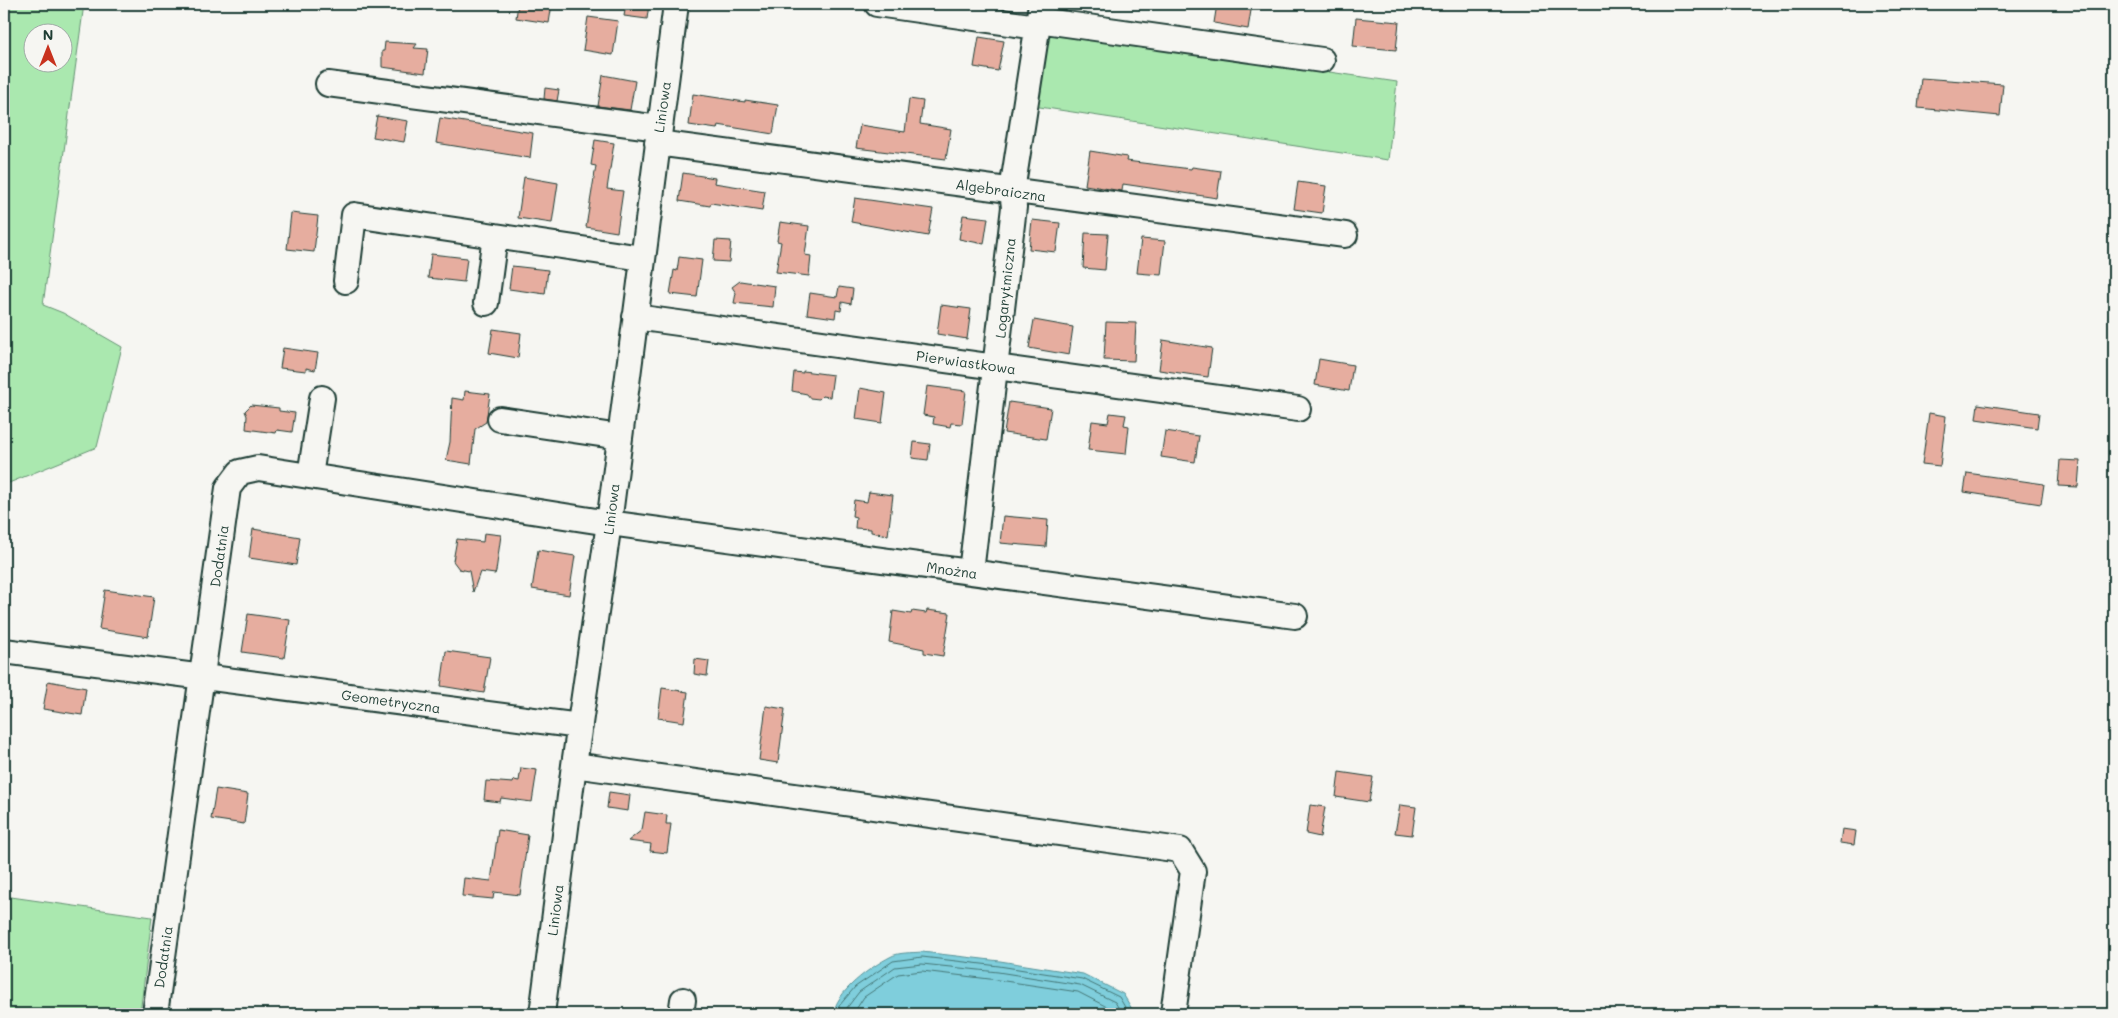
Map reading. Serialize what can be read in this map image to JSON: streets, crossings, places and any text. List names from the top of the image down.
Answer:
{
  "streets": {
    "street": [
      "Liniowa",
      "Algebraiczna",
      "Logarytmiczna",
      "Pierwiastkowa",
      "Dodatnia",
      "Mnożna",
      "Geometryczna"
    ]
  },
  "crossings": [
    ["Liniowa", "Algebraiczna"],
    ["Liniowa", "Pierwiastkowa"],
    ["Liniowa", "Dodatnia"],
    ["Liniowa", "Mnożna"],
    ["Liniowa", "Geometryczna"],
    ["Algebraiczna", "Logarytmiczna"],
    ["Logarytmiczna", "Pierwiastkowa"],
    ["Logarytmiczna", "Mnożna"],
    ["Dodatnia", "Mnożna"],
    ["Dodatnia", "Geometryczna"]
  ],
  "north": "top"
}
